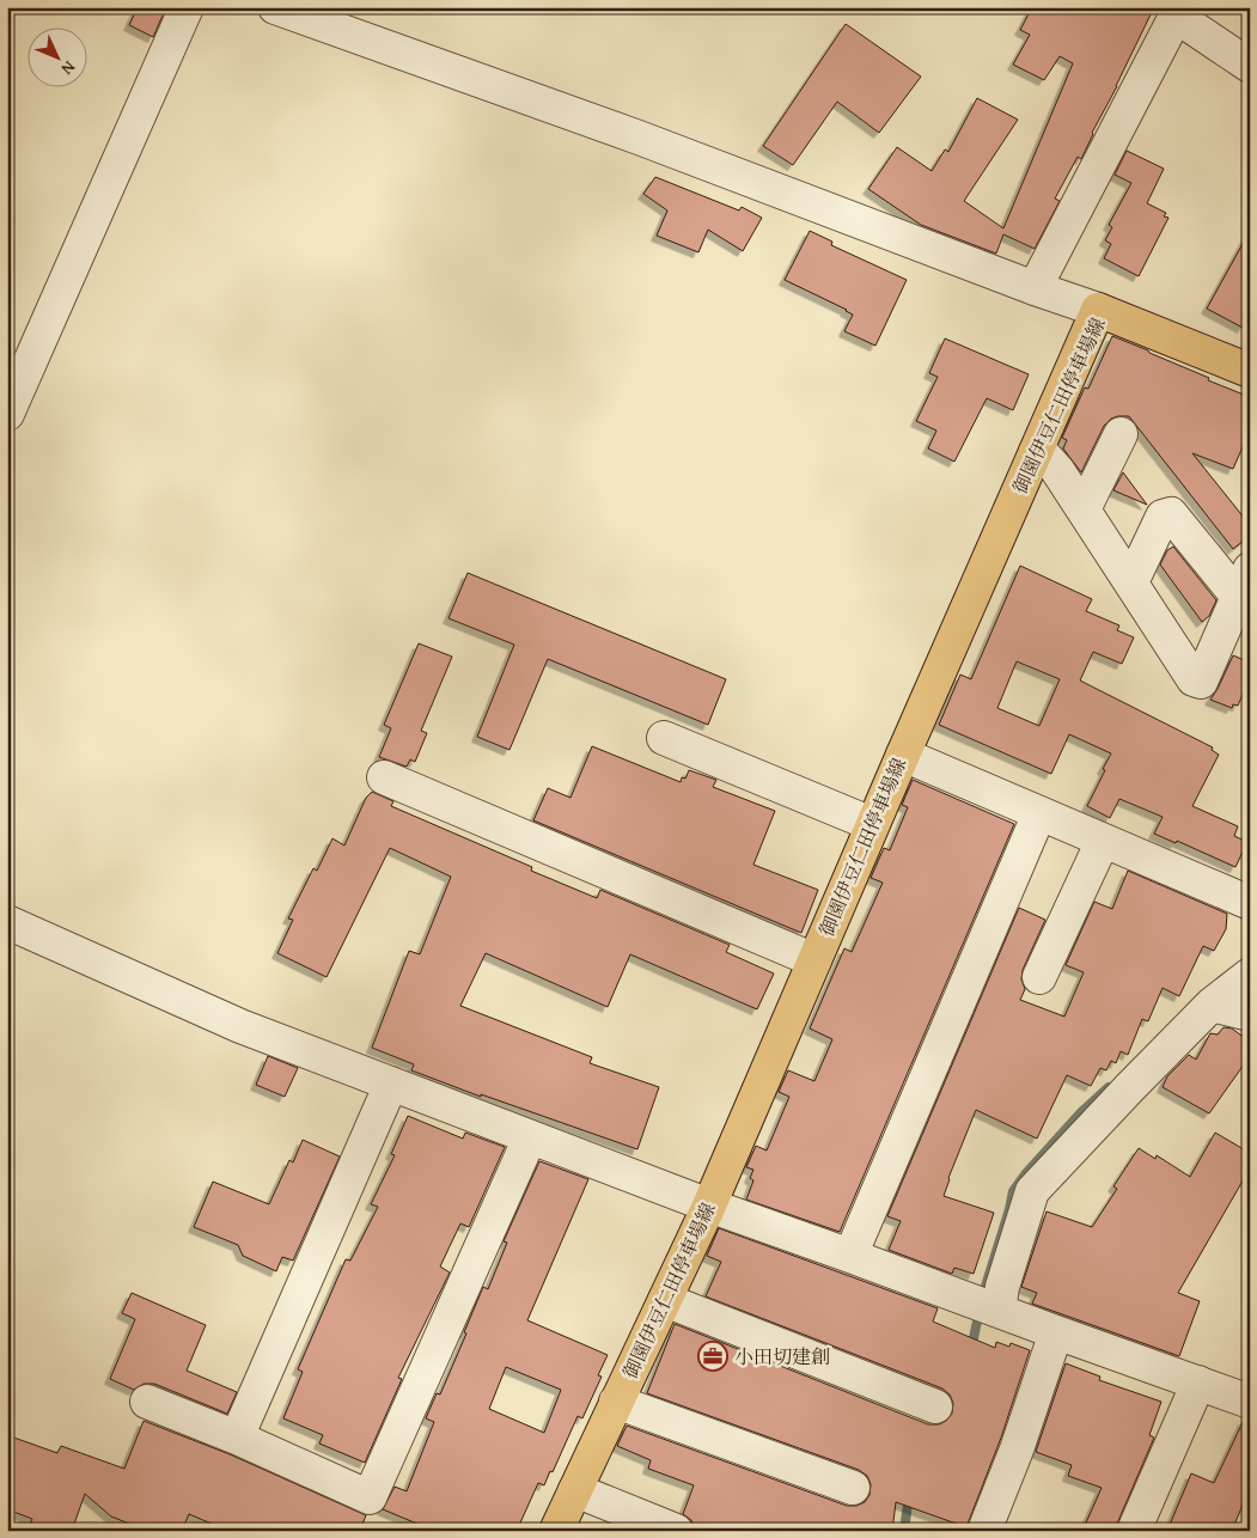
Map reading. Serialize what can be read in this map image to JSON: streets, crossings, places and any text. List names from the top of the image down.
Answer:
{
  "streets": {
    "main road": ["御園伊豆仁田停車場線"]
  },
  "places": {
    "office": ["小田切建創"]
  },
  "north": "bottom right"
}
